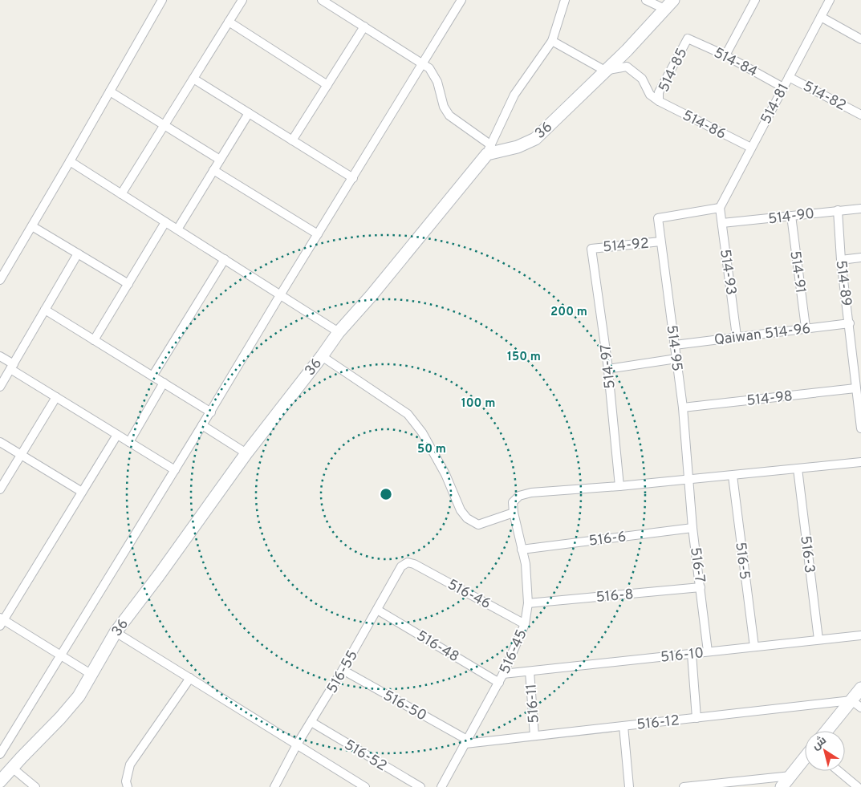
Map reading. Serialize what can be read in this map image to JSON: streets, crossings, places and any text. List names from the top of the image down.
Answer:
{
  "streets": {
    "street": [
      "514-84",
      "514-85",
      "514-82",
      "514-81",
      "514-86",
      "36",
      "514-90",
      "514-92",
      "514-93",
      "514-91",
      "514-89",
      "Qaiwan 514-96",
      "514-95",
      "514-97",
      "514-98",
      "516-6",
      "516-3",
      "516-5",
      "516-7",
      "516-46",
      "516-8",
      "516-48",
      "516-45",
      "516-10",
      "516-55",
      "516-11",
      "516-50",
      "516-12",
      "516-52"
    ]
  },
  "crossings": [
    ["514-84", "514-85"],
    ["514-84", "514-81"],
    ["514-85", "514-86"],
    ["514-82", "514-81"],
    ["514-81", "514-86"],
    ["514-81", "514-93"],
    ["514-81", "514-95"],
    ["514-90", "514-93"],
    ["514-90", "514-91"],
    ["514-90", "514-89"],
    ["514-92", "514-95"],
    ["514-92", "514-97"],
    ["514-93", "Qaiwan 514-96"],
    ["514-93", "514-95"],
    ["514-91", "Qaiwan 514-96"],
    ["514-89", "Qaiwan 514-96"],
    ["514-89", "514-98"],
    ["Qaiwan 514-96", "514-95"],
    ["514-95", "514-98"],
    ["514-95", "516-7"],
    ["514-97", "516-45"],
    ["516-6", "516-7"],
    ["516-6", "516-45"],
    ["516-3", "516-10"],
    ["516-5", "516-10"],
    ["516-7", "516-8"],
    ["516-7", "516-10"],
    ["516-46", "516-45"],
    ["516-46", "516-55"],
    ["516-8", "516-45"],
    ["516-48", "516-45"],
    ["516-48", "516-55"],
    ["516-45", "516-10"],
    ["516-45", "516-50"],
    ["516-45", "516-12"],
    ["516-10", "516-11"],
    ["516-55", "516-50"],
    ["516-55", "516-52"],
    ["516-11", "516-12"],
    ["516-50", "516-12"]
  ],
  "north": "top left",
  "rings": [
    "200 m",
    "150 m",
    "100 m",
    "50 m"
  ]
}
